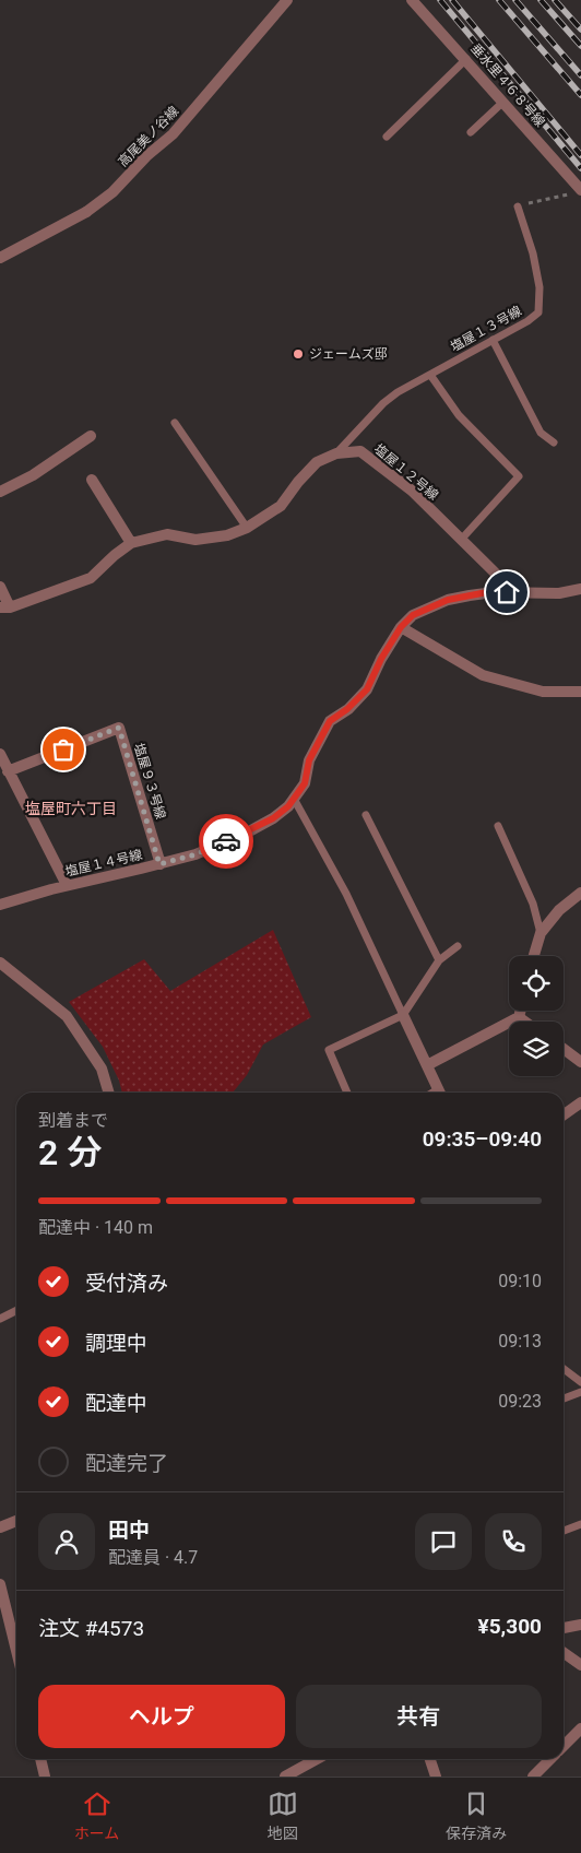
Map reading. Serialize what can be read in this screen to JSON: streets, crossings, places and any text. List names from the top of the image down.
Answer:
{
  "streets": {
    "street": [
      "垂水里４６８号線",
      "高尾美ノ谷線",
      "塩屋１２号線",
      "塩屋９３号線",
      "塩屋１４号線"
    ],
    "lane": ["塩屋１３号線"]
  },
  "crossings": [
    ["塩屋１３号線", "塩屋１２号線"],
    ["塩屋１２号線", "塩屋１４号線"],
    ["塩屋９３号線", "塩屋１４号線"]
  ],
  "districts": ["塩屋町六丁目"],
  "places": ["ジェームズ邸"],
  "page": {
    "heading": ["2 分", "到着まで", "09:35–09:40"],
    "panel": [
      "田中",
      "配達員 · 4.7",
      "注文 #4573",
      "¥5,300"
    ],
    "bar": "配達中 · 140 m",
    "list": [
      ["受付済み", "09:10"],
      ["調理中", "09:13"],
      ["配達中", "09:23"],
      "配達完了"
    ],
    "buttons": ["ヘルプ", "共有"],
    "tabs": ["ホーム", "地図", "保存済み"]
  }
}
